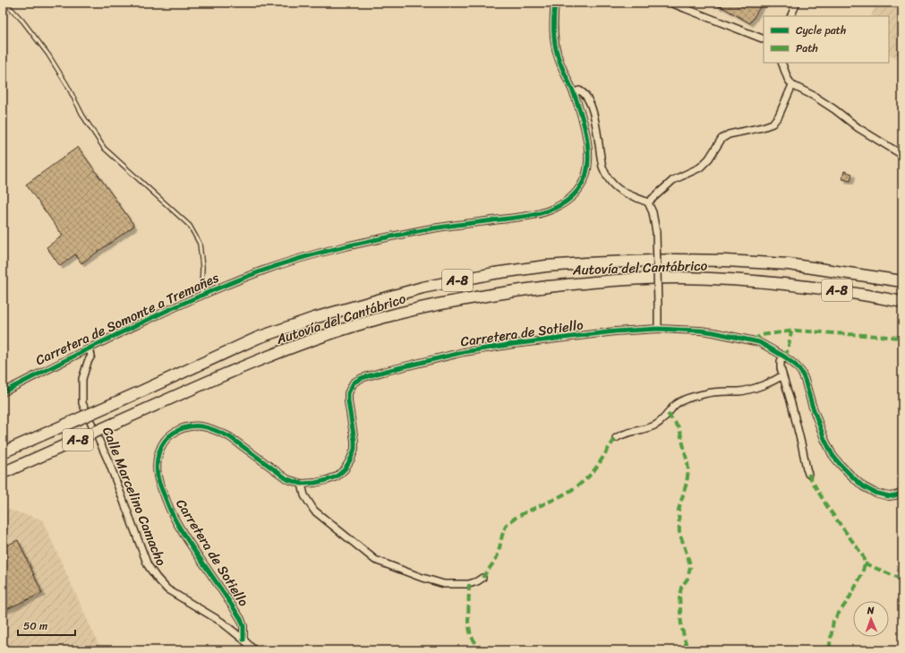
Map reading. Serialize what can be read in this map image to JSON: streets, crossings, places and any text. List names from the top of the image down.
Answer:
{
  "streets": {
    "highway": ["Autovía del Cantábrico", "A-8"],
    "street": ["Carretera de Somonte a Tremañes", "Carretera de Sotiello", "Calle Marcelino Camacho"]
  },
  "crossings": [
    ["Carretera de Somonte a Tremañes", "Calle Marcelino Camacho"],
    ["Carretera de Sotiello", "Calle Marcelino Camacho"]
  ],
  "legend": ["Cycle path", "Path"],
  "scale_bar": "50 m",
  "north": "top"
}
